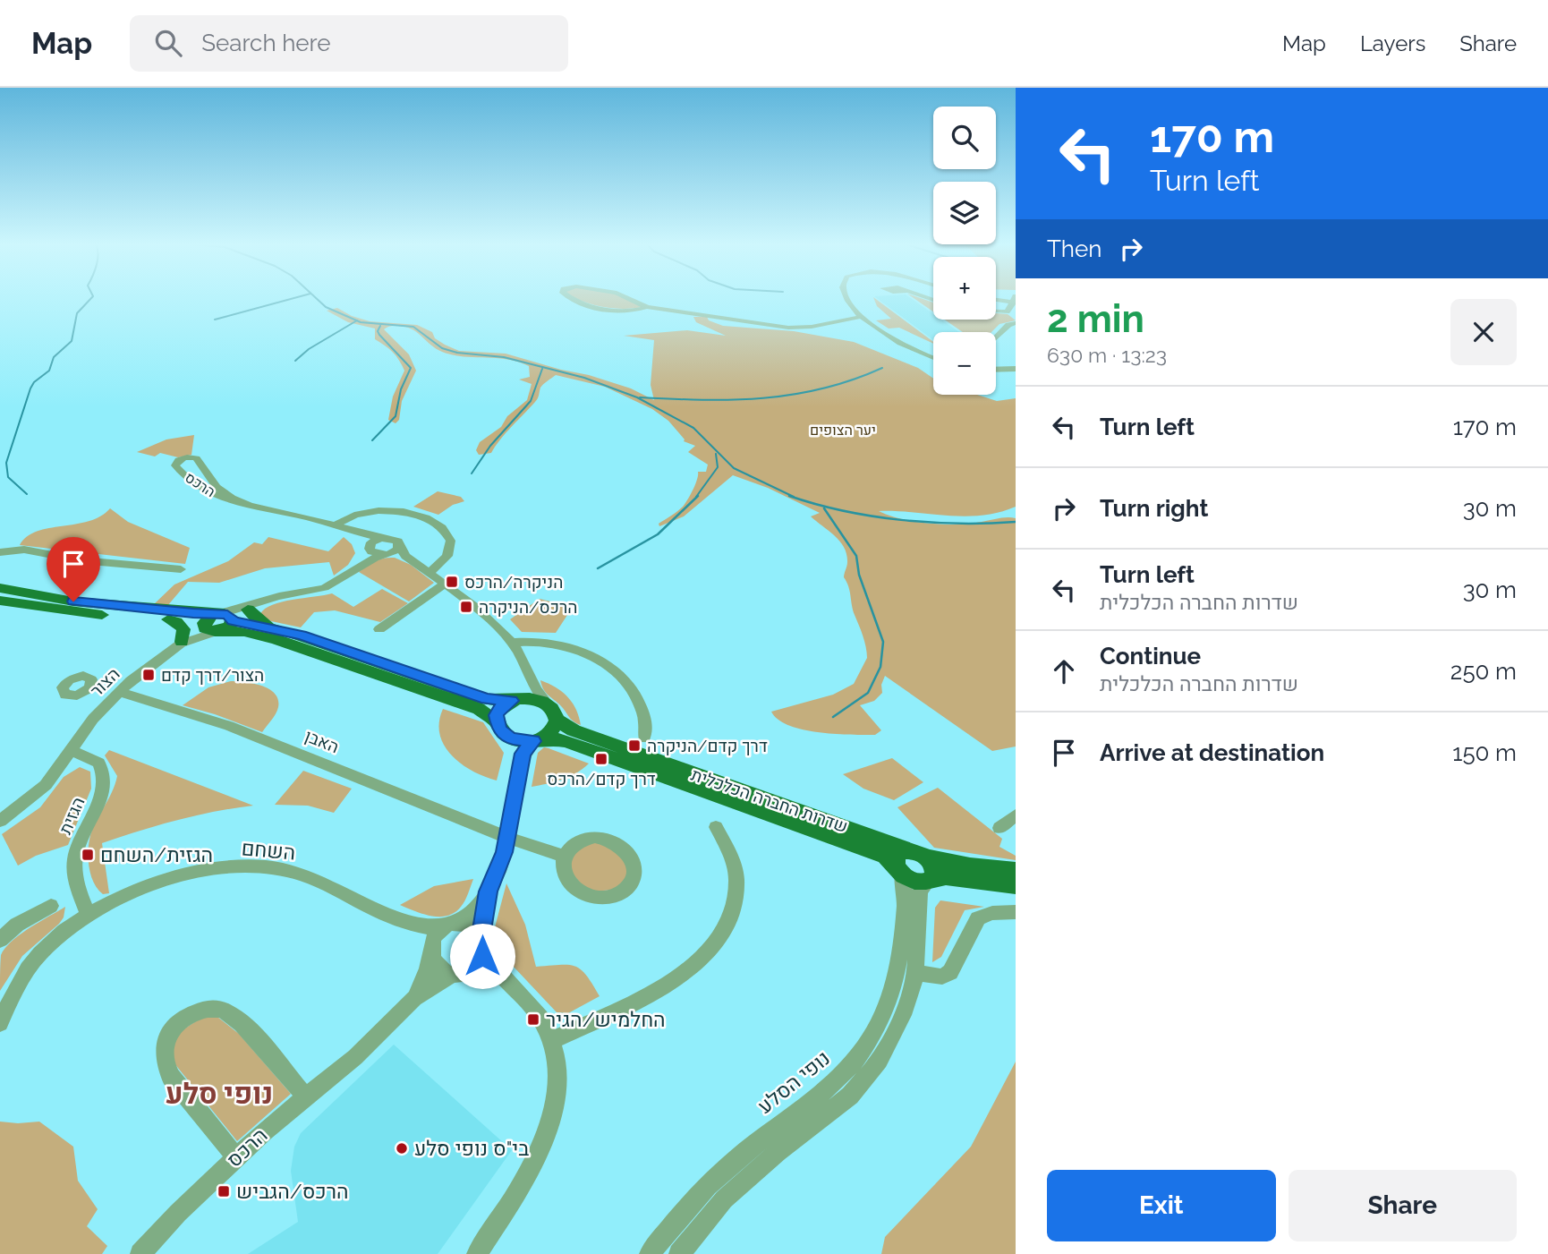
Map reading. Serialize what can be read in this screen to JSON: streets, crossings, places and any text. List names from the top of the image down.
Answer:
{
  "streets": {
    "main road": ["שדרות החברה הכלכלית"],
    "street": [
      "הרכס",
      "הצור",
      "האבן",
      "הגזית",
      "השחם",
      "נופי הסלע"
    ]
  },
  "crossings": [
    ["הרכס", "הצור"],
    ["הרכס", "השחם"],
    ["הצור", "האבן"],
    ["הצור", "הגזית"],
    ["שדרות החברה הכלכלית", "נופי הסלע"],
    ["הגזית", "השחם"]
  ],
  "districts": ["נופי סלע"],
  "parks": ["יער הצופים"],
  "places": {
    "transit": [
      "הניקרה/הרכס",
      "הרכס/הניקרה",
      "הצור/דרך קדם",
      "דרך קדם/הניקרה",
      "דרך קדם/הרכס",
      "הגזית/השחם",
      "החלמיש/הגיר",
      "הרכס/הגביש"
    ],
    "other": ["בי\"ס נופי סלע"]
  },
  "page": {
    "header": "Map",
    "search": "Search here",
    "nav": ["Map", "Layers", "Share"],
    "turn": ["170 m", "Turn left"],
    "map_buttons": ["+", "−"],
    "then": "Then",
    "heading": ["2 min", "630 m · 13:23"],
    "list": [
      {
        "name": "Turn left",
        "value": "170 m"
      },
      {
        "name": "Turn right",
        "value": "30 m"
      },
      {
        "name": "Turn left",
        "note": "שדרות החברה הכלכלית",
        "value": "30 m"
      },
      {
        "name": "Continue",
        "note": "שדרות החברה הכלכלית",
        "value": "250 m"
      },
      {
        "name": "Arrive at destination",
        "value": "150 m"
      }
    ],
    "buttons": ["Exit", "Share"]
  }
}
